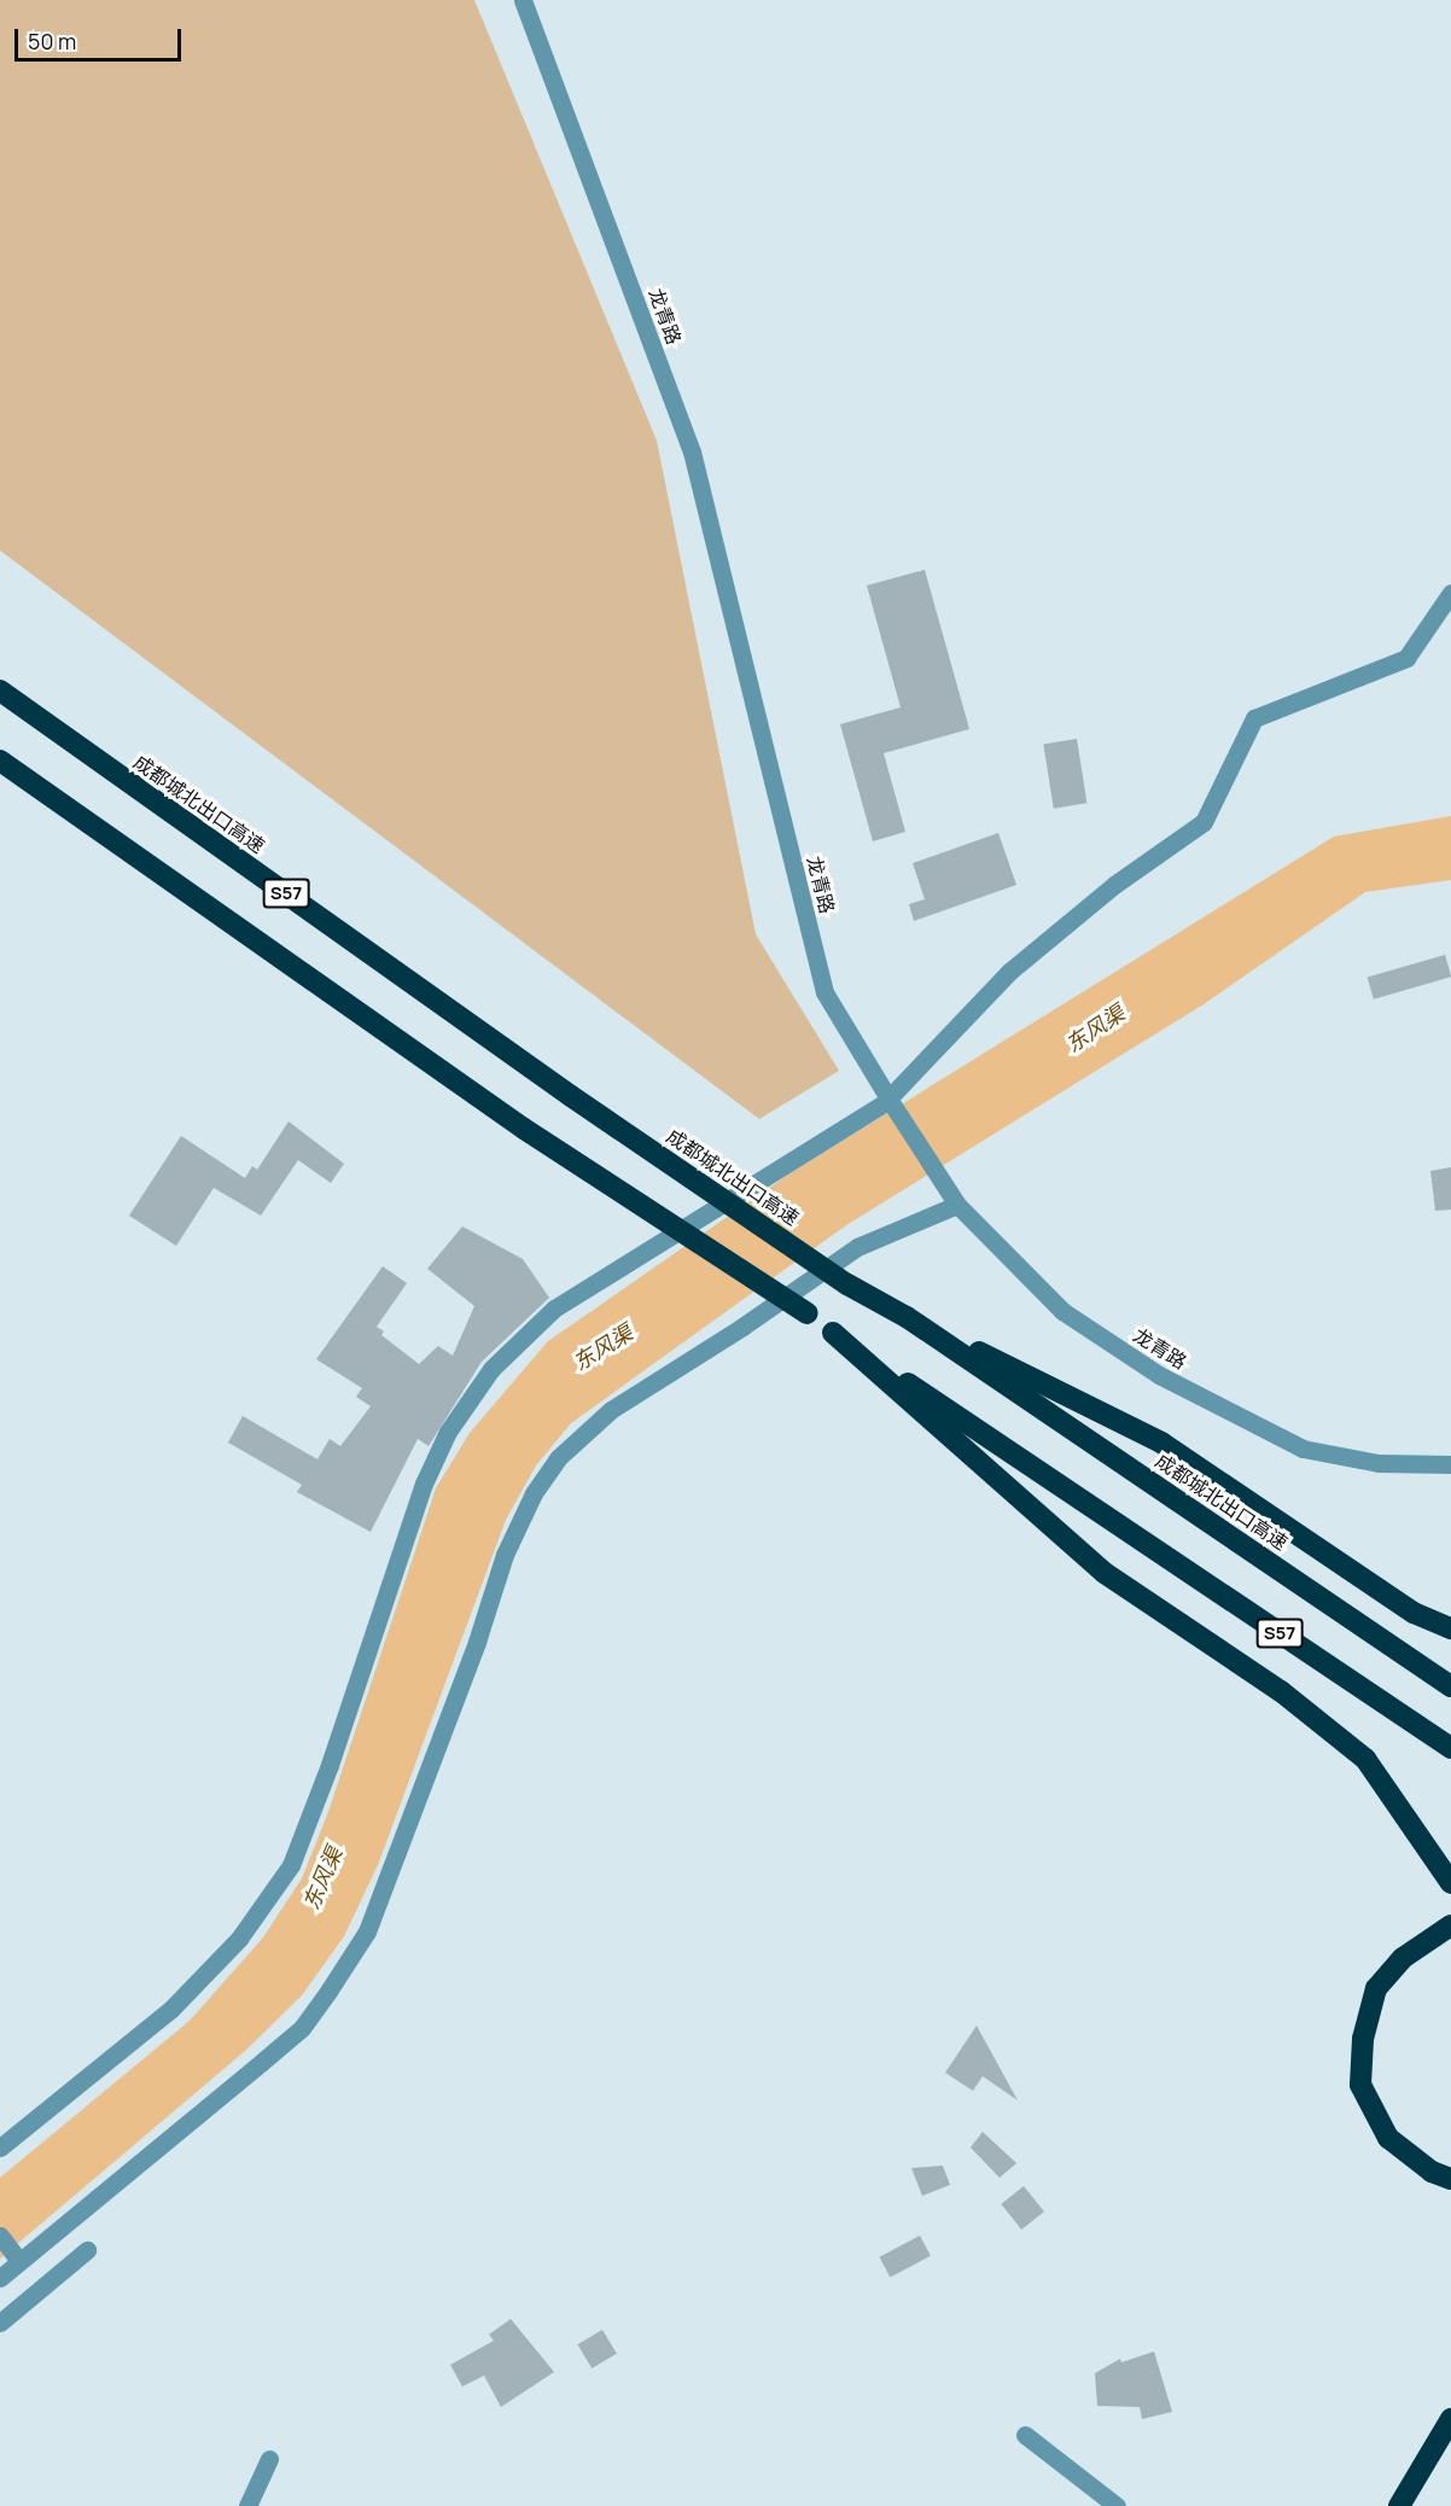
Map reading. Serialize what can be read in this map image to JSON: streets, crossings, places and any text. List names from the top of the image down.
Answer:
{
  "streets": {
    "highway": ["成都城北出口高速", "S57"],
    "street": ["龙青路"]
  },
  "water": ["东风渠"],
  "scale_bar": "50 m"
}
